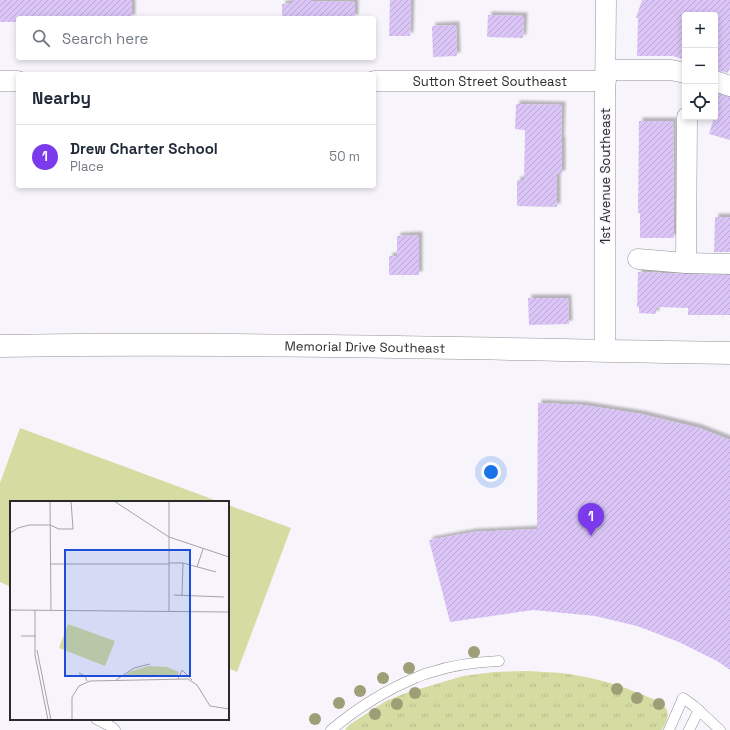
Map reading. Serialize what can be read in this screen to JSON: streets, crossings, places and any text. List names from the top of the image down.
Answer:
{
  "streets": {
    "main road": ["Memorial Drive Southeast"],
    "street": ["Sutton Street Southeast", "1st Avenue Southeast"]
  },
  "crossings": [
    ["Sutton Street Southeast", "1st Avenue Southeast"],
    ["1st Avenue Southeast", "Memorial Drive Southeast"]
  ],
  "page": {
    "map_buttons": ["+", "−"],
    "search": "Search here",
    "heading": "Nearby",
    "list": [
      {
        "mark": "1",
        "name": "Drew Charter School",
        "note": "Place",
        "value": "50 m"
      }
    ],
    "pins": "1"
  }
}
